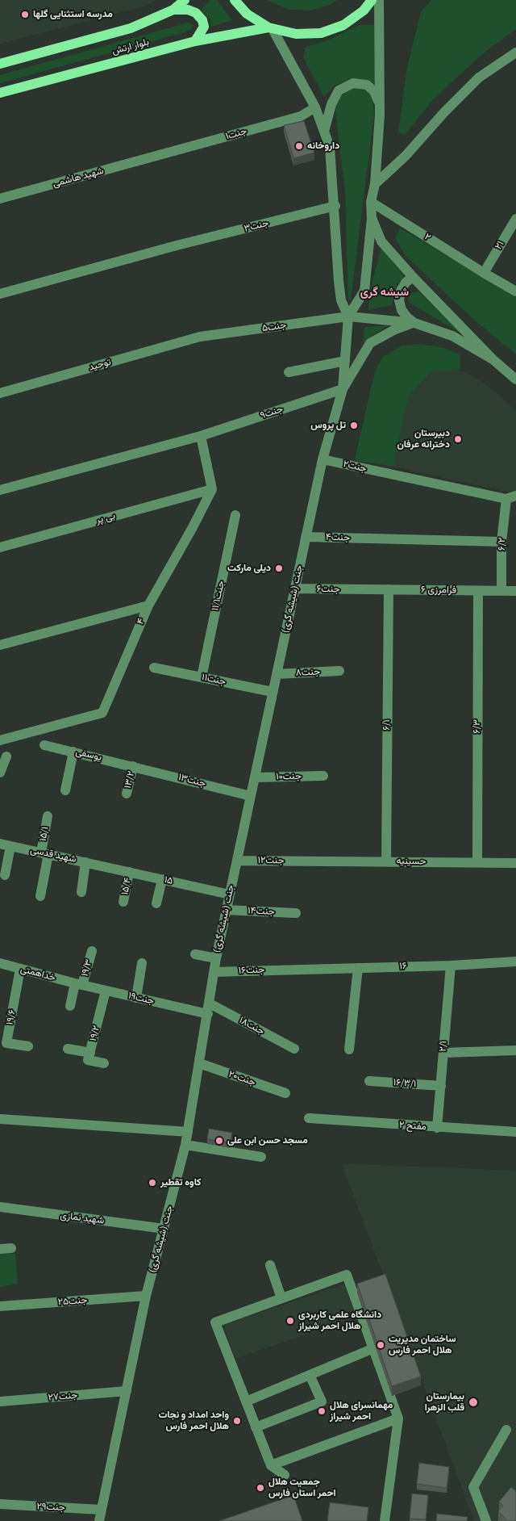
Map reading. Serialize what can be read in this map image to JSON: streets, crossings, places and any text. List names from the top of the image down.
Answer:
{
  "streets": {
    "main road": ["بلوار ارتش"],
    "street": [
      "جنت۱",
      "شهید هاشمی",
      "جنت۳",
      "۲",
      "۲۱",
      "جنت۵",
      "توحید",
      "جنت۹",
      "جنت۲",
      "بی پر",
      "جنت۴",
      "۶/۲",
      "جنت۶",
      "فرامرزی ۶",
      "جنت۱۱/۱",
      "جنت (شیشه گری)",
      "۴",
      "جنت۸",
      "جنت۱۱",
      "۶/۱",
      "۶/۳",
      "یوسفی",
      "جنت۱۰",
      "۱۳/۲",
      "جنت۱۳",
      "۱۵/۱",
      "شهید قدسی",
      "جنت۱۲",
      "حسینیه",
      "۱۵",
      "۱۵/۴",
      "جنت۱۴",
      "۱۶",
      "۱۹/۳",
      "جنت۱۶",
      "خداهمتی",
      "جنت۱۹",
      "۱۹/۶",
      "جنت۱۸",
      "۱۹/۲",
      "۲/۱",
      "جنت۲۰",
      "۱۶/۳/۱",
      "مفتح ۲",
      "شهید نمازی",
      "جنت۲۵",
      "جنت۲۷",
      "جنت۲۹"
    ]
  },
  "crossings": [
    ["جنت۱", "شهید هاشمی"],
    ["۲", "۲۱"],
    ["جنت۵", "توحید"],
    ["جنت۵", "جنت (شیشه گری)"],
    ["جنت۹", "جنت (شیشه گری)"],
    ["جنت۲", "۶/۲"],
    ["جنت۲", "جنت (شیشه گری)"],
    ["بی پر", "۴"],
    ["جنت۴", "۶/۲"],
    ["جنت۴", "جنت (شیشه گری)"],
    ["۶/۲", "فرامرزی ۶"],
    ["جنت۶", "فرامرزی ۶"],
    ["جنت۶", "جنت (شیشه گری)"],
    ["فرامرزی ۶", "۶/۱"],
    ["فرامرزی ۶", "۶/۳"],
    ["جنت۱۱/۱", "جنت۱۱"],
    ["جنت (شیشه گری)", "جنت۸"],
    ["جنت (شیشه گری)", "جنت۱۱"],
    ["جنت (شیشه گری)", "جنت۱۰"],
    ["جنت (شیشه گری)", "جنت۱۳"],
    ["جنت (شیشه گری)", "جنت۱۲"],
    ["جنت (شیشه گری)", "۱۵"],
    ["جنت (شیشه گری)", "جنت۱۴"],
    ["جنت (شیشه گری)", "جنت۱۶"],
    ["جنت (شیشه گری)", "جنت۱۹"],
    ["جنت (شیشه گری)", "جنت۱۸"],
    ["جنت (شیشه گری)", "جنت۲۰"],
    ["جنت (شیشه گری)", "شهید نمازی"],
    ["جنت (شیشه گری)", "جنت۲۵"],
    ["جنت (شیشه گری)", "جنت۲۷"],
    ["جنت (شیشه گری)", "جنت۲۹"],
    ["۶/۱", "حسینیه"],
    ["۶/۳", "حسینیه"],
    ["یوسفی", "۱۳/۲"],
    ["یوسفی", "جنت۱۳"],
    ["۱۳/۲", "جنت۱۳"],
    ["۱۵/۱", "شهید قدسی"],
    ["شهید قدسی", "۱۵"],
    ["جنت۱۲", "حسینیه"],
    ["۱۵", "۱۵/۴"],
    ["۱۶", "جنت۱۶"],
    ["۱۶", "۲/۱"],
    ["۱۹/۳", "خداهمتی"],
    ["۱۹/۳", "جنت۱۹"],
    ["خداهمتی", "جنت۱۹"],
    ["خداهمتی", "۱۹/۶"],
    ["جنت۱۹", "۱۹/۲"],
    ["۲/۱", "۱۶/۳/۱"],
    ["۲/۱", "مفتح ۲"]
  ],
  "districts": ["شیشه گری"],
  "places": [
    "مدرسه استثنایی گلها",
    "داروخانه",
    "تل پروس",
    "دبیرستان دخترانه عرفان",
    "دیلی مارکت",
    "مسجد حسن ابن علی",
    "کاوه تقطیر",
    "دانشگاه علمی کاربردی هلال احمر شیراز",
    "ساختمان مدیریت هلال احمر فارس",
    "بیمارستان قلب الزهرا",
    "مهمانسرای هلال احمر شیراز",
    "واحد امداد و نجات هلال احمر فارس",
    "جمعیت هلال احمر استان فارس"
  ]
}
